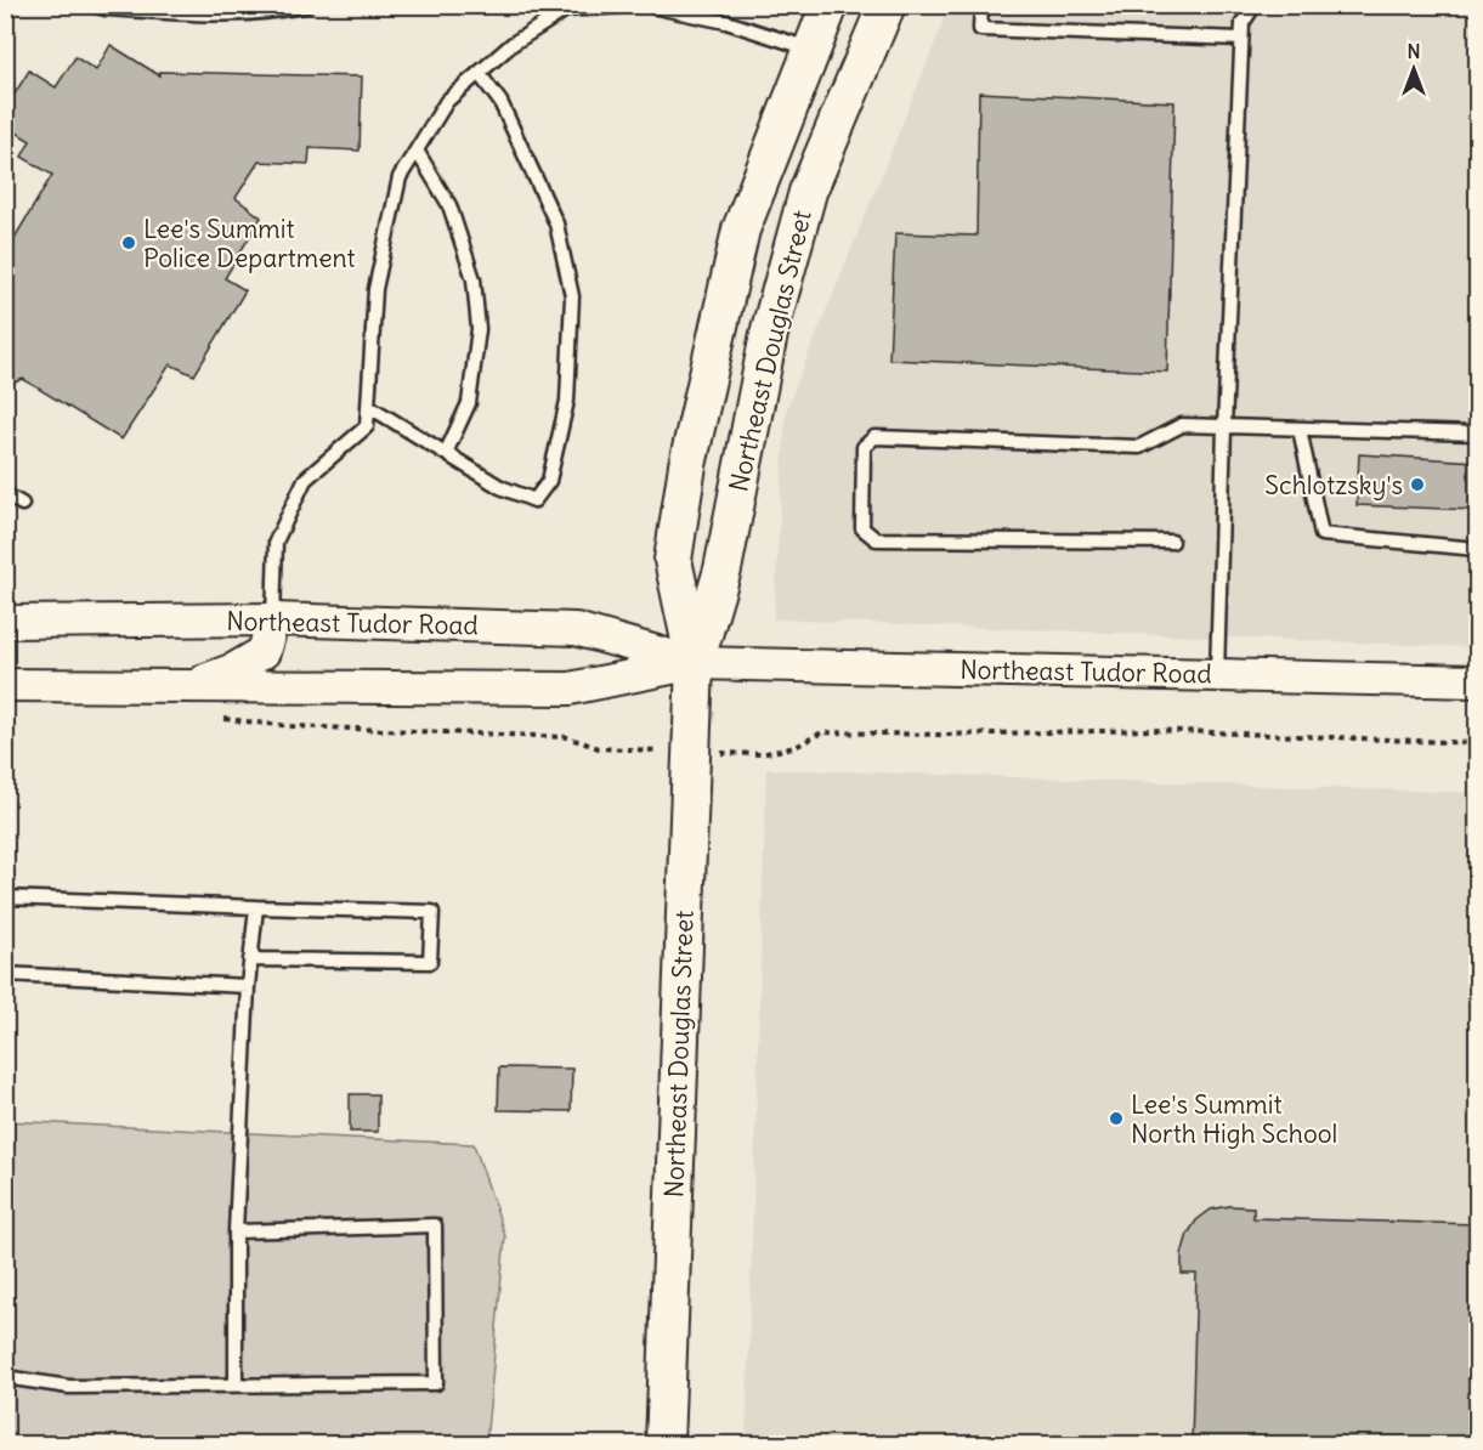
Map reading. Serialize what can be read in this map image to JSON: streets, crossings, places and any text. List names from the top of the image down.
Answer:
{
  "streets": {
    "main road": ["Northeast Douglas Street"],
    "street": ["Northeast Tudor Road"]
  },
  "crossings": [
    ["Northeast Douglas Street", "Northeast Tudor Road"]
  ],
  "places": ["Lee's Summit Police Department", "Schlotzsky's", "Lee's Summit North High School"],
  "north": "top"
}
